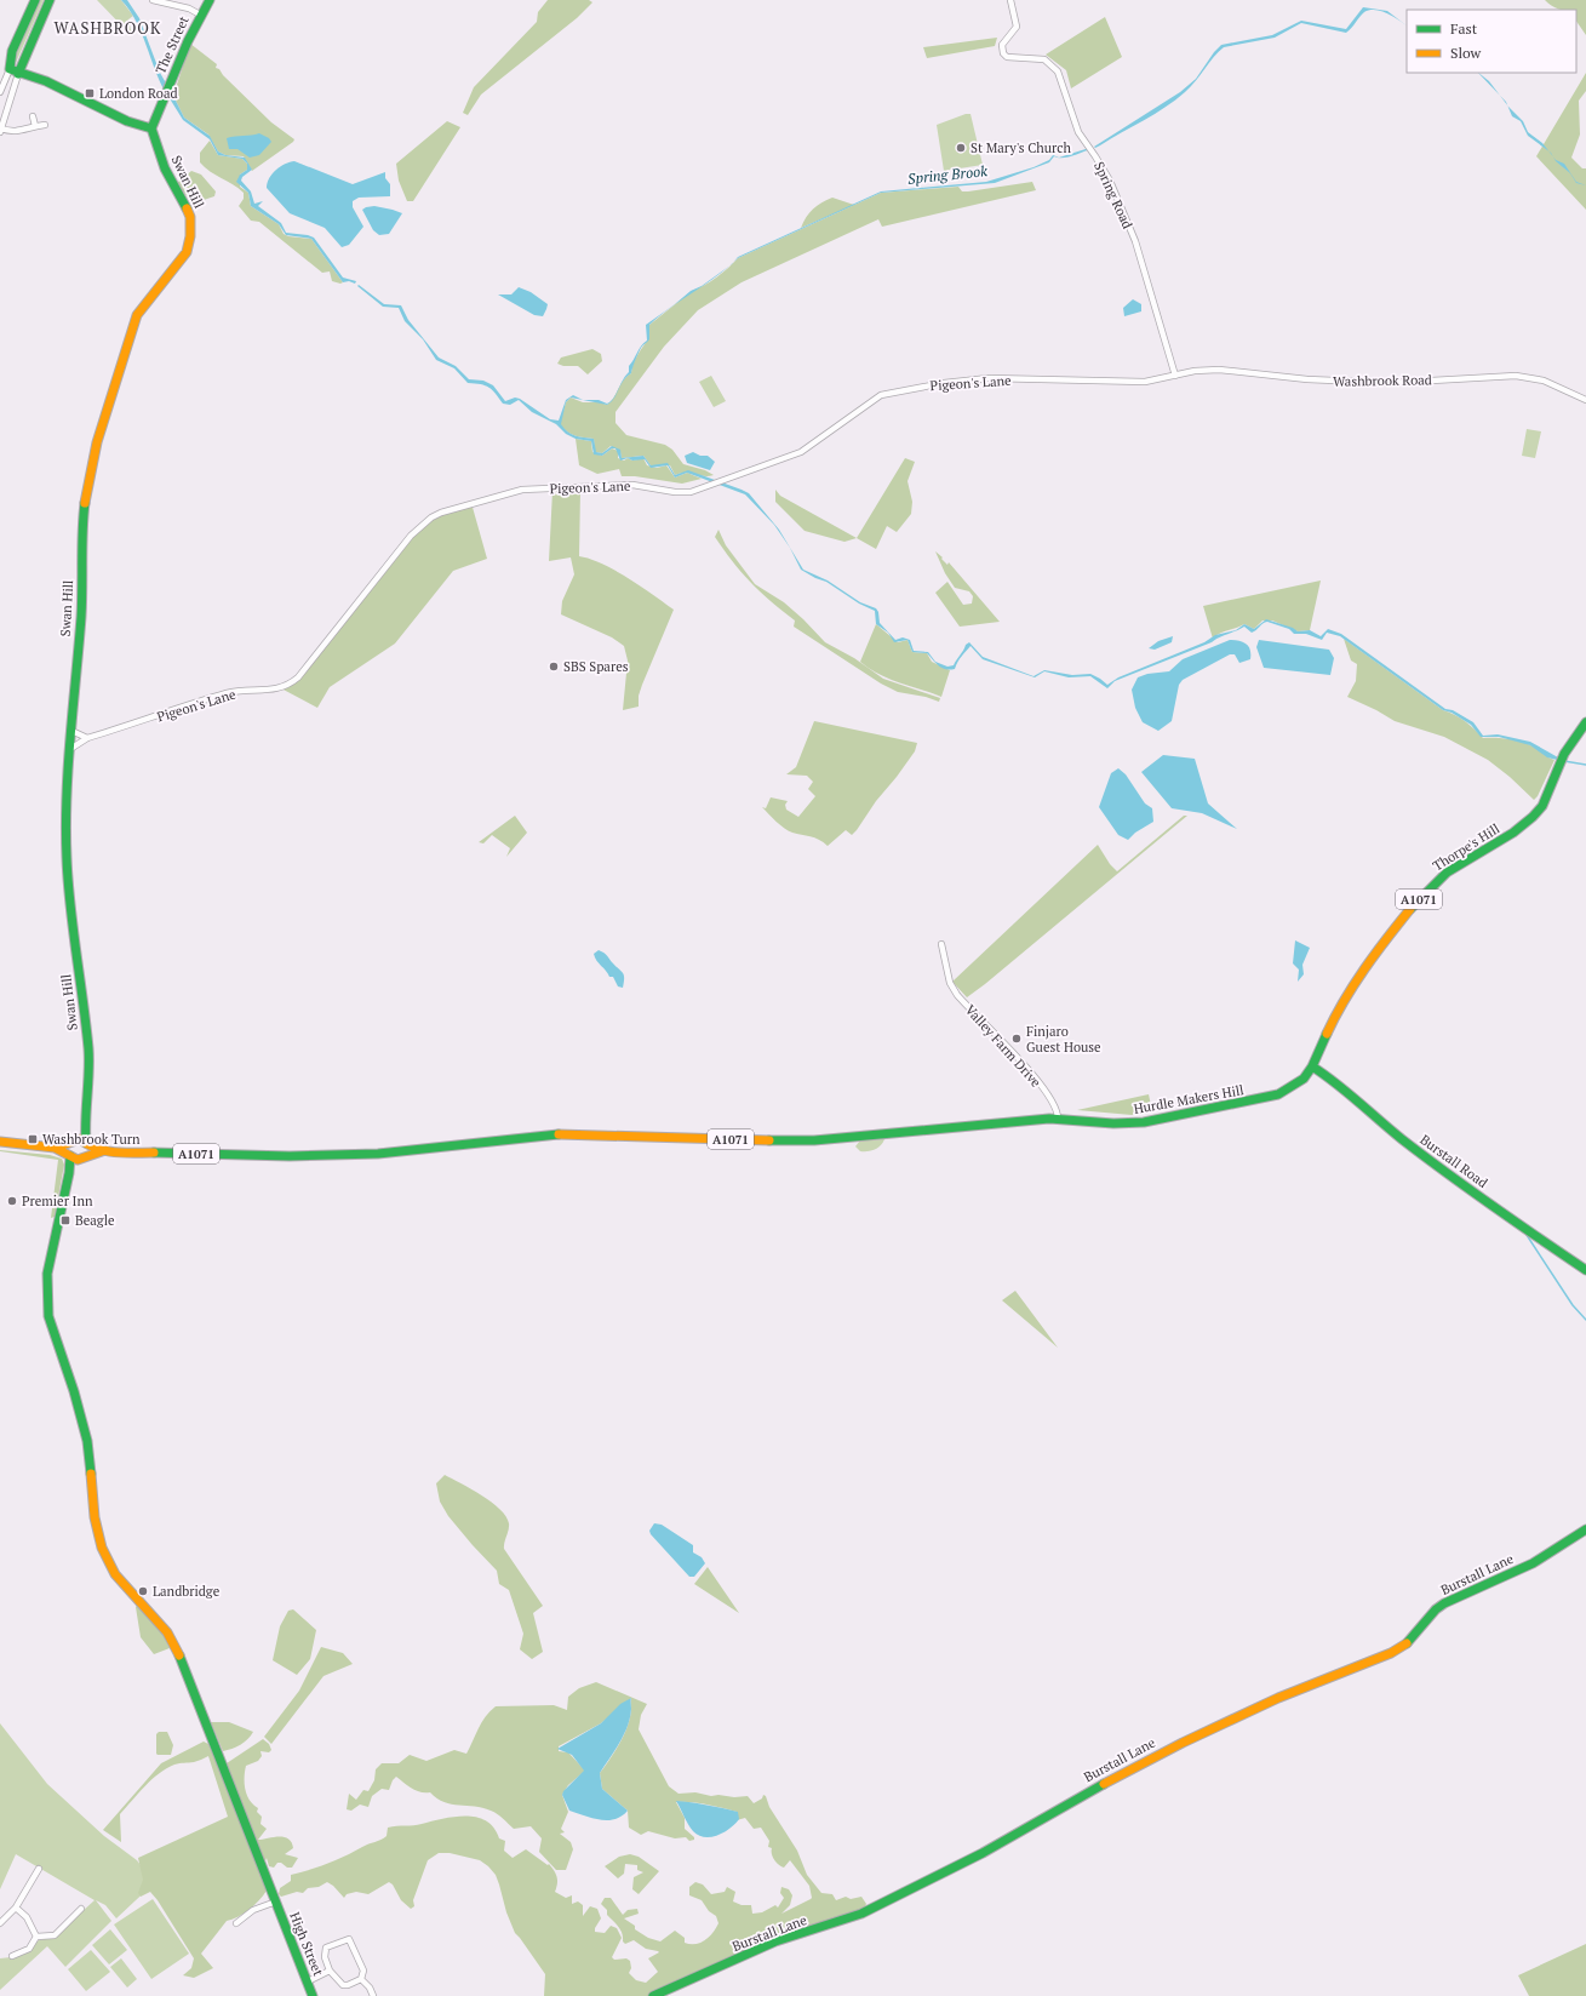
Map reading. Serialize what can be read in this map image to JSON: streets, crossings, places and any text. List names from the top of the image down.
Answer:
{
  "streets": {
    "street": [
      "The Street",
      "Swan Hill",
      "Spring Road",
      "Washbrook Road",
      "Pigeon's Lane",
      "Thorpe's Hill",
      "A1071",
      "Valley Farm Drive",
      "Hurdle Makers Hill",
      "Burstall Road",
      "Burstall Lane",
      "High Street"
    ]
  },
  "crossings": [
    ["The Street", "Swan Hill"],
    ["Swan Hill", "Pigeon's Lane"],
    ["Swan Hill", "A1071"],
    ["Swan Hill", "High Street"],
    ["Spring Road", "Washbrook Road"],
    ["Spring Road", "Pigeon's Lane"],
    ["Washbrook Road", "Pigeon's Lane"],
    ["Thorpe's Hill", "Hurdle Makers Hill"],
    ["Thorpe's Hill", "Burstall Road"],
    ["A1071", "Valley Farm Drive"],
    ["A1071", "Hurdle Makers Hill"],
    ["Valley Farm Drive", "Hurdle Makers Hill"],
    ["Hurdle Makers Hill", "Burstall Road"]
  ],
  "districts": ["WASHBROOK"],
  "water": ["Spring Brook"],
  "places": {
    "transit": ["London Road", "Washbrook Turn", "Beagle"],
    "other": [
      "St Mary's Church",
      "SBS Spares",
      "Finjaro Guest House",
      "Premier Inn",
      "Landbridge"
    ]
  },
  "legend": ["Fast", "Slow"]
}
